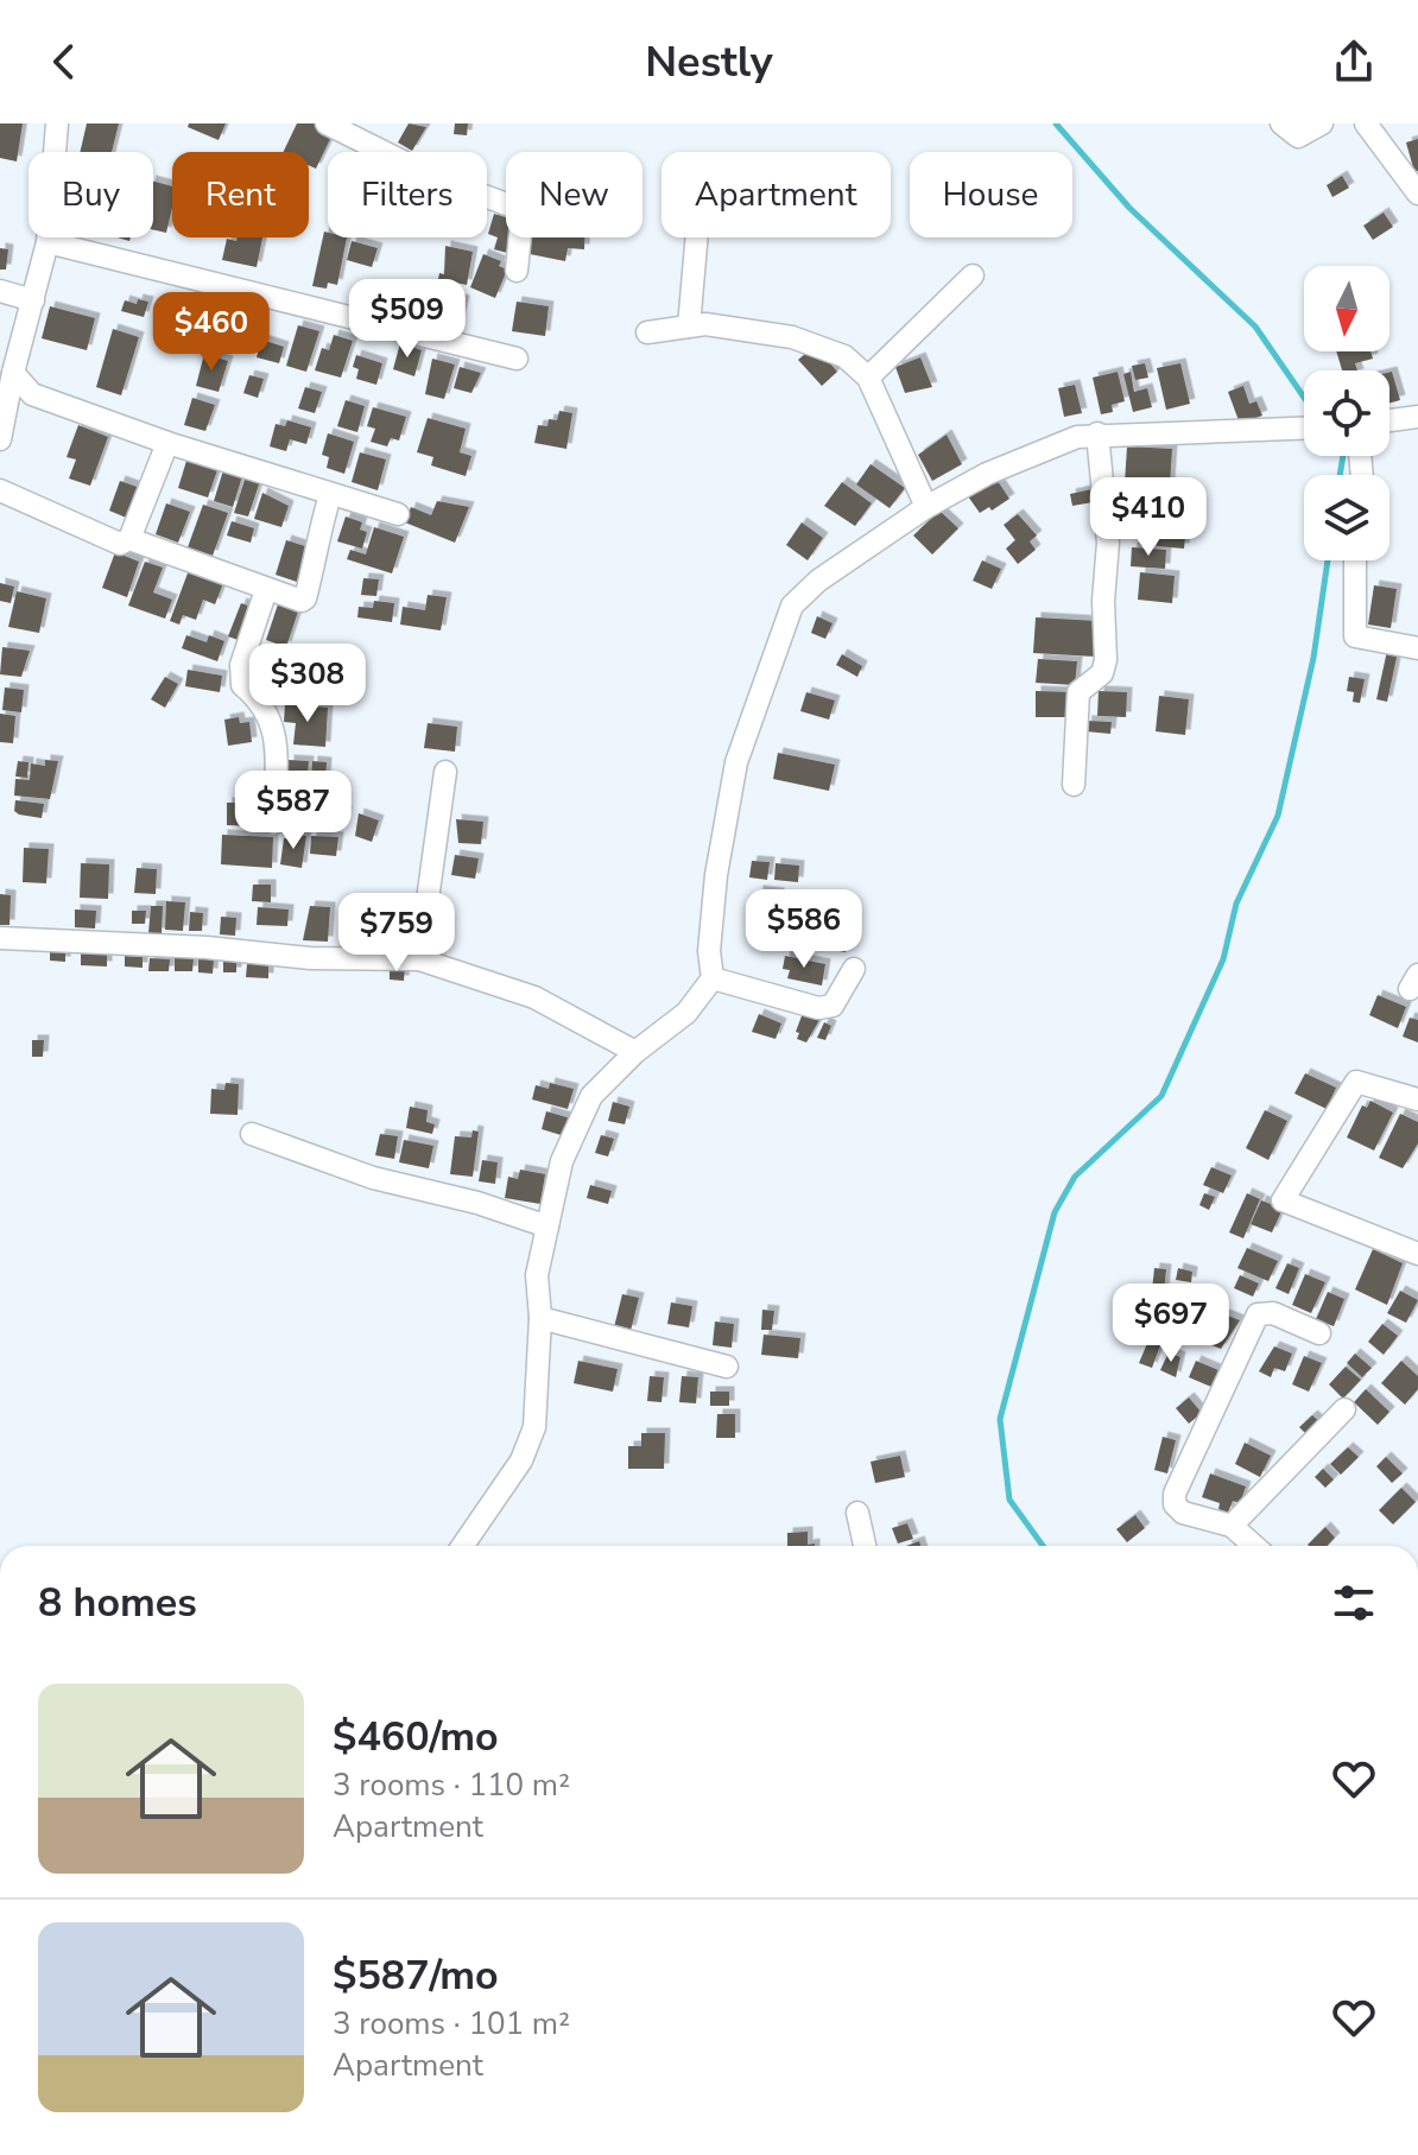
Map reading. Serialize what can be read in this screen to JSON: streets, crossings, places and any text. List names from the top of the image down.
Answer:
{
  "north": "bottom",
  "page": {
    "header": "Nestly",
    "chip": [
      "Buy",
      "Rent",
      "Filters",
      "New",
      "Apartment",
      "House"
    ],
    "price": [
      "$509",
      "$460",
      "$410",
      "$308",
      "$587",
      "$586",
      "$759",
      "$697"
    ],
    "heading": "8 homes",
    "list": [
      {
        "name": "$460/mo",
        "note": "3 rooms · 110 m² · Apartment"
      },
      {
        "name": "$587/mo",
        "note": "3 rooms · 101 m² · Apartment"
      }
    ]
  }
}
